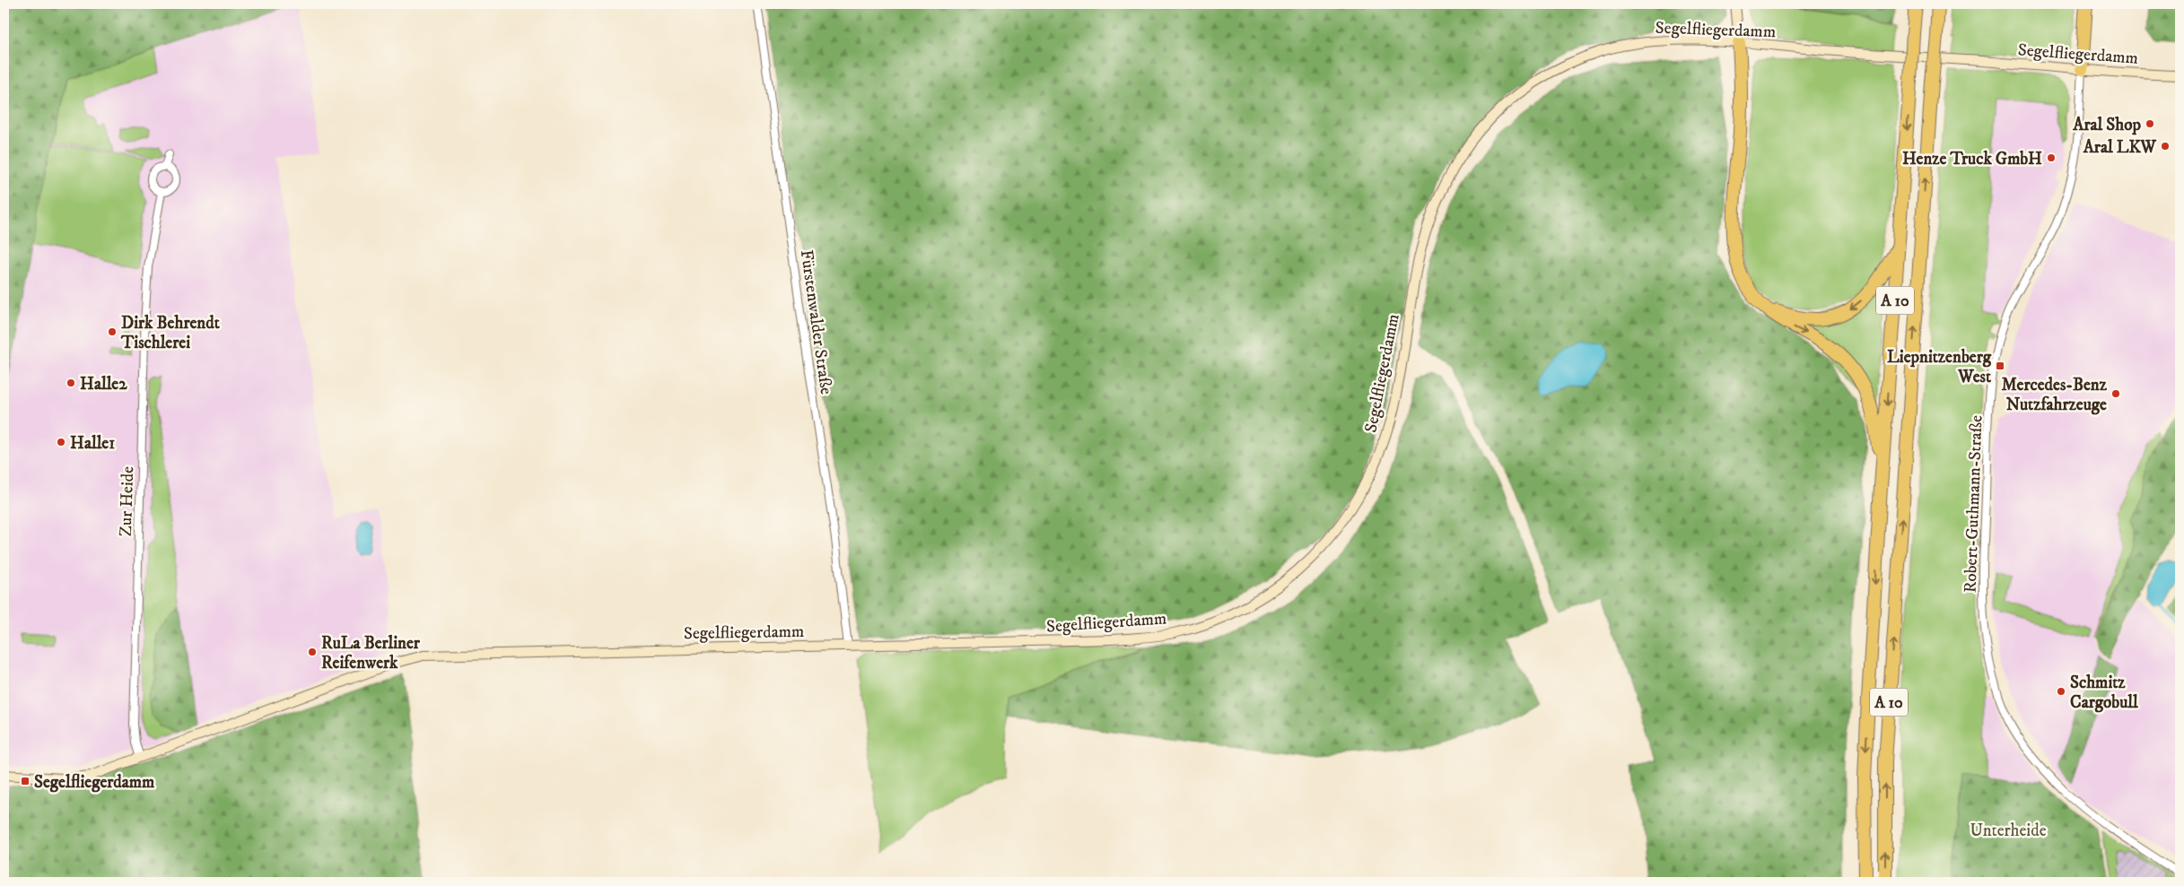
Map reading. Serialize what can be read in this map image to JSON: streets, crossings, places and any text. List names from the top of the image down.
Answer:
{
  "streets": {
    "highway": ["A 10"],
    "street": [
      "Segelfliegerdamm",
      "Fürstenwalder Straße",
      "Zur Heide",
      "Robert-Guthmann-Straße"
    ]
  },
  "crossings": [
    ["Segelfliegerdamm", "Fürstenwalder Straße"],
    ["Segelfliegerdamm", "Zur Heide"],
    ["Segelfliegerdamm", "Robert-Guthmann-Straße"]
  ],
  "parks": ["Unterheide"],
  "places": {
    "other": [
      "Aral Shop",
      "Aral LKW",
      "Henze Truck GmbH",
      "Dirk Behrendt Tischlerei",
      "Halle2",
      "Mercedes-Benz Nutzfahrzeuge",
      "Halle1",
      "RuLa Berliner Reifenwerk",
      "Schmitz Cargobull"
    ],
    "transit": ["Liepnitzenberg West", "Segelfliegerdamm"]
  }
}
